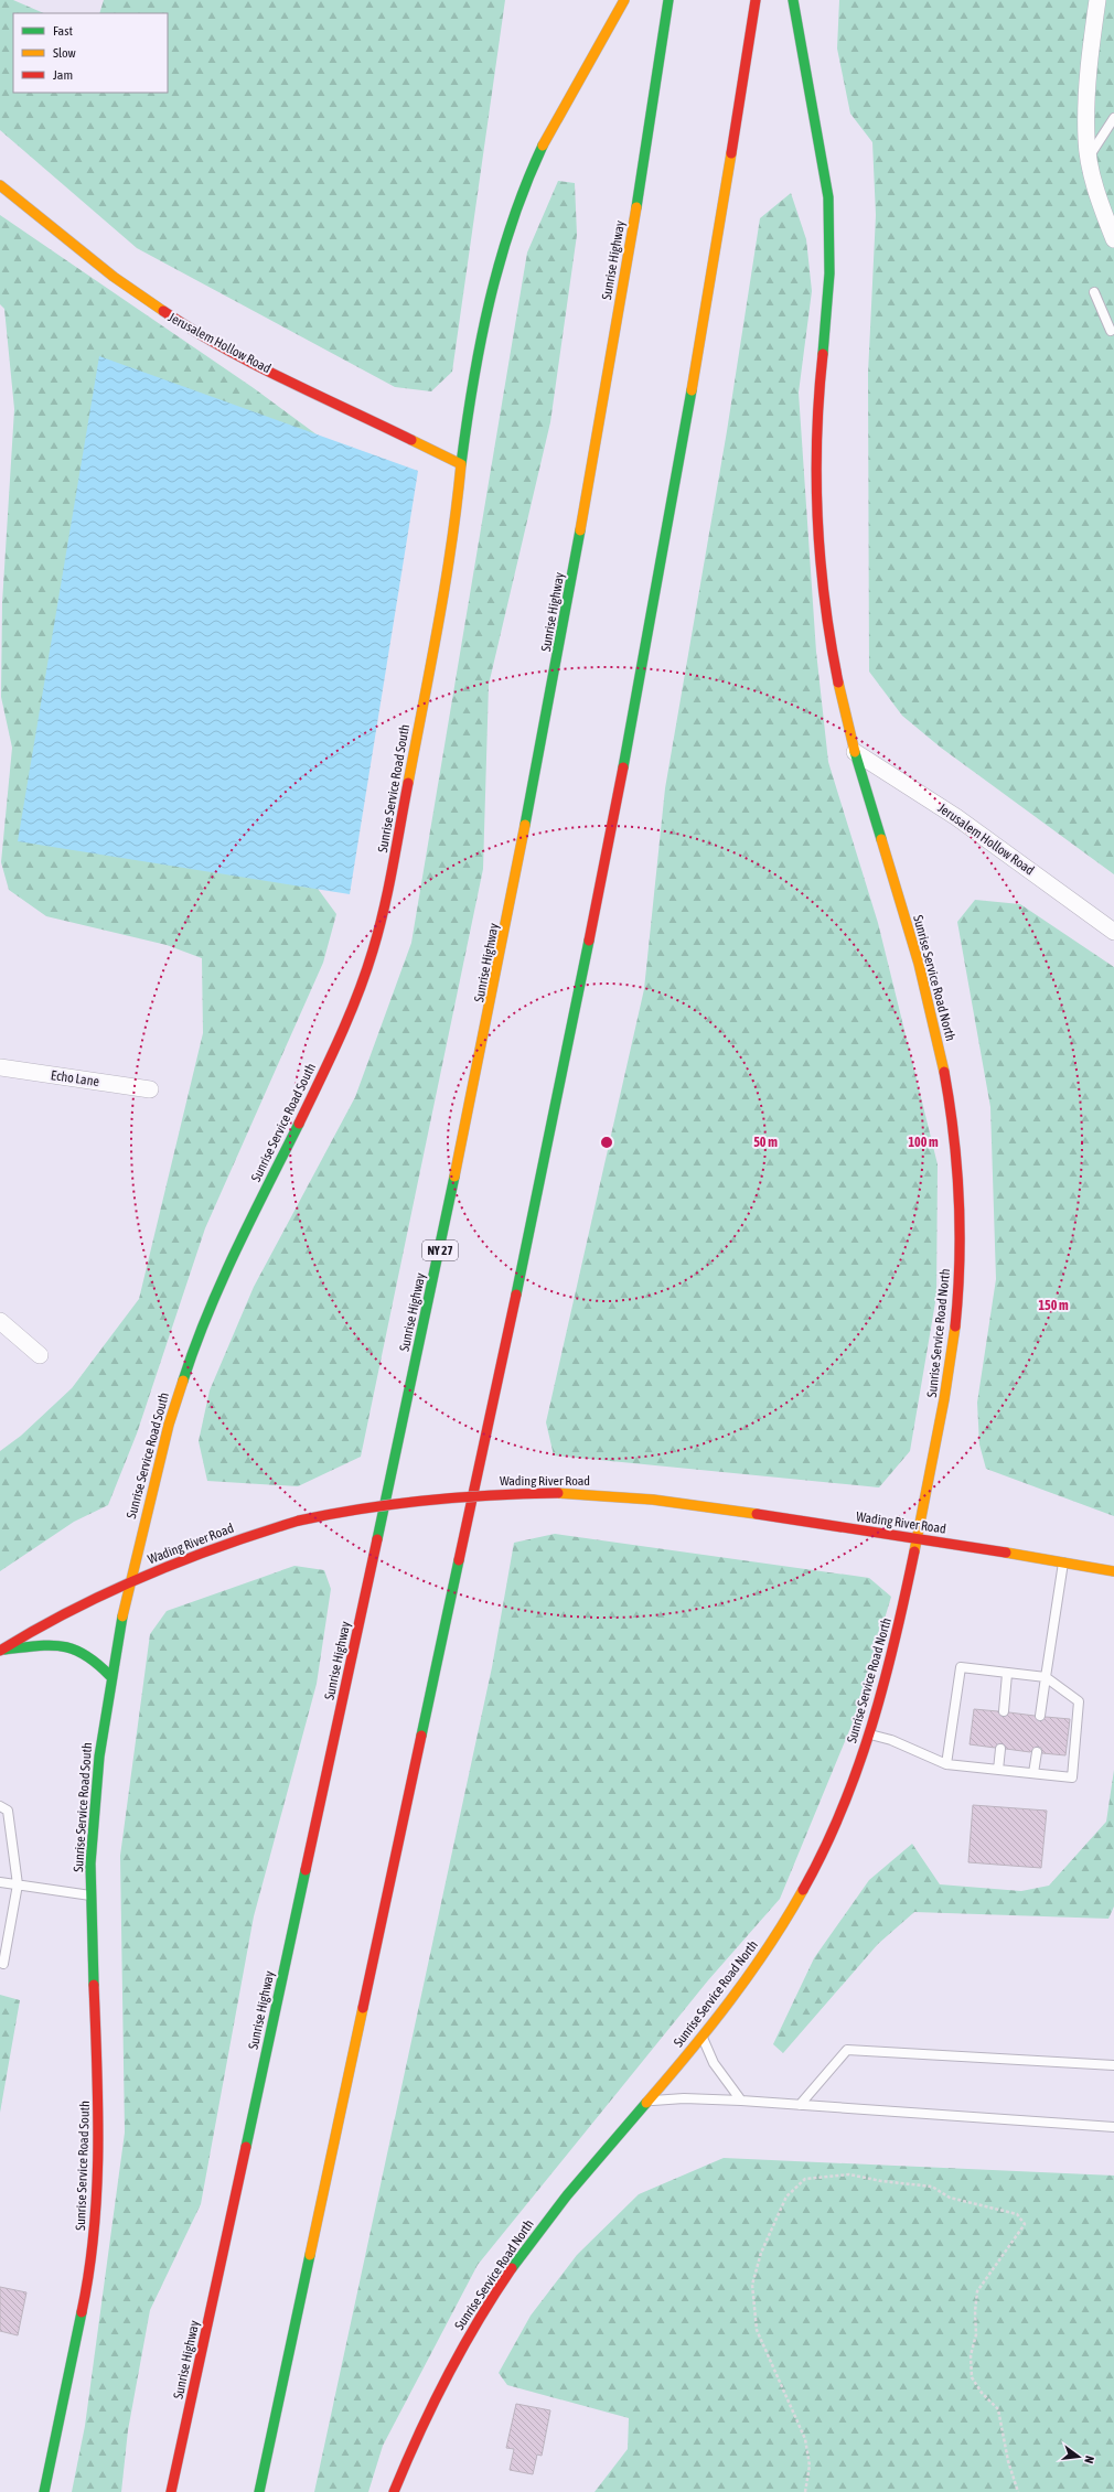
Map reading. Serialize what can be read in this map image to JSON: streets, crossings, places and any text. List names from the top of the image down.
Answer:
{
  "streets": {
    "main road": [
      "Sunrise Highway",
      "Jerusalem Hollow Road",
      "Sunrise Service Road South",
      "Sunrise Service Road North",
      "NY 27",
      "Wading River Road"
    ],
    "street": ["Echo Lane"]
  },
  "crossings": [
    ["Jerusalem Hollow Road", "Sunrise Service Road South"],
    ["Jerusalem Hollow Road", "Sunrise Service Road North"],
    ["Sunrise Service Road South", "Wading River Road"],
    ["Sunrise Service Road North", "Wading River Road"]
  ],
  "legend": ["Fast", "Slow", "Jam"],
  "north": "right",
  "rings": ["50 m", "100 m", "150 m"]
}
